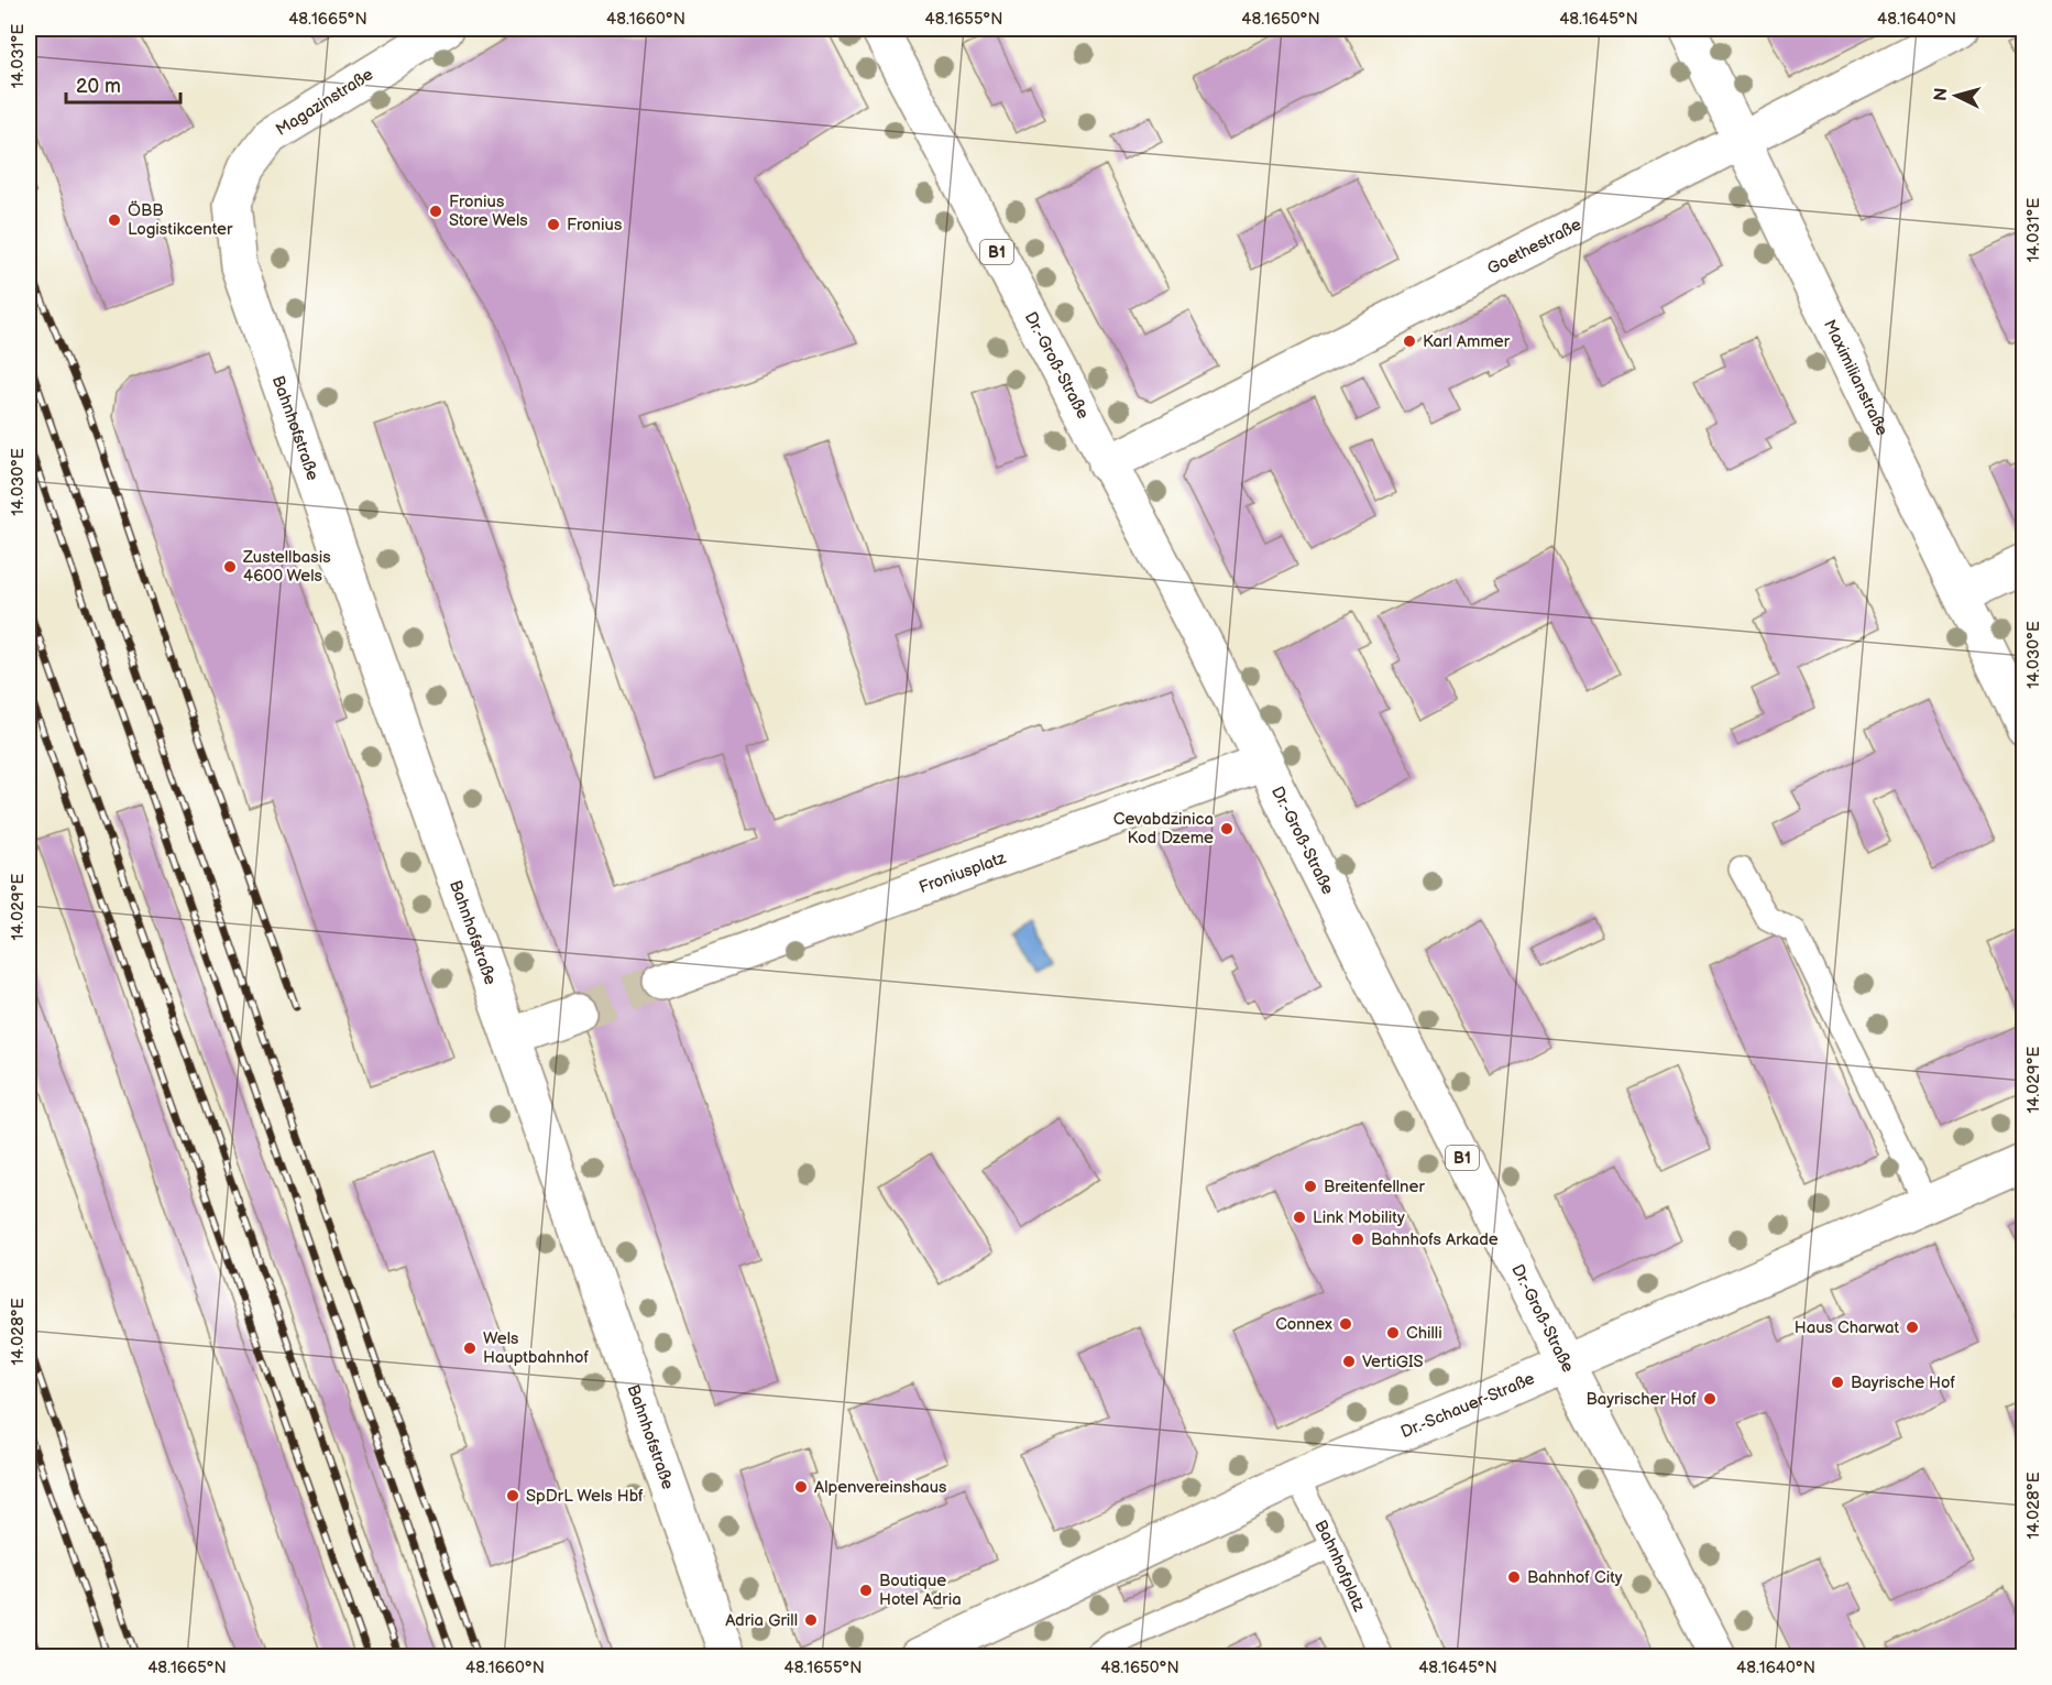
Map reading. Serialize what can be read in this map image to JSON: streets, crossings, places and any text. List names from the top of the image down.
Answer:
{
  "streets": {
    "street": [
      "Magazinstraße",
      "Goethestraße",
      "B1",
      "Dr.-Groß-Straße",
      "Maximilianstraße",
      "Bahnhofstraße",
      "Froniusplatz",
      "Dr.-Schauer-Straße"
    ],
    "lane": ["Bahnhofplatz"]
  },
  "crossings": [
    ["Magazinstraße", "Bahnhofstraße"],
    ["Goethestraße", "Dr.-Groß-Straße"],
    ["Goethestraße", "Maximilianstraße"],
    ["Dr.-Groß-Straße", "Froniusplatz"],
    ["Dr.-Groß-Straße", "Dr.-Schauer-Straße"],
    ["Dr.-Schauer-Straße", "Bahnhofplatz"]
  ],
  "places": [
    "Fronius Store Wels",
    "ÖBB Logistikcenter",
    "Fronius",
    "Karl Ammer",
    "Zustellbasis 4600 Wels",
    "Cevabdzinica Kod Dzeme",
    "Breitenfellner",
    "Link Mobility",
    "Bahnhofs Arkade",
    "Connex",
    "Haus Charwat",
    "Chilli",
    "Wels Hauptbahnhof",
    "VertiGIS",
    "Bayrische Hof",
    "Bayrischer Hof",
    "Alpenvereinshaus",
    "SpDrL Wels Hbf",
    "Bahnhof City",
    "Boutique Hotel Adria",
    "Adria Grill"
  ],
  "scale_bar": "20 m",
  "north": "left",
  "coordinates": [
    "48.1665°N",
    "48.1660°N",
    "48.1655°N",
    "48.1650°N",
    "48.1645°N",
    "48.1640°N",
    "14.031°E",
    "14.030°E",
    "14.029°E",
    "14.028°E"
  ]
}
